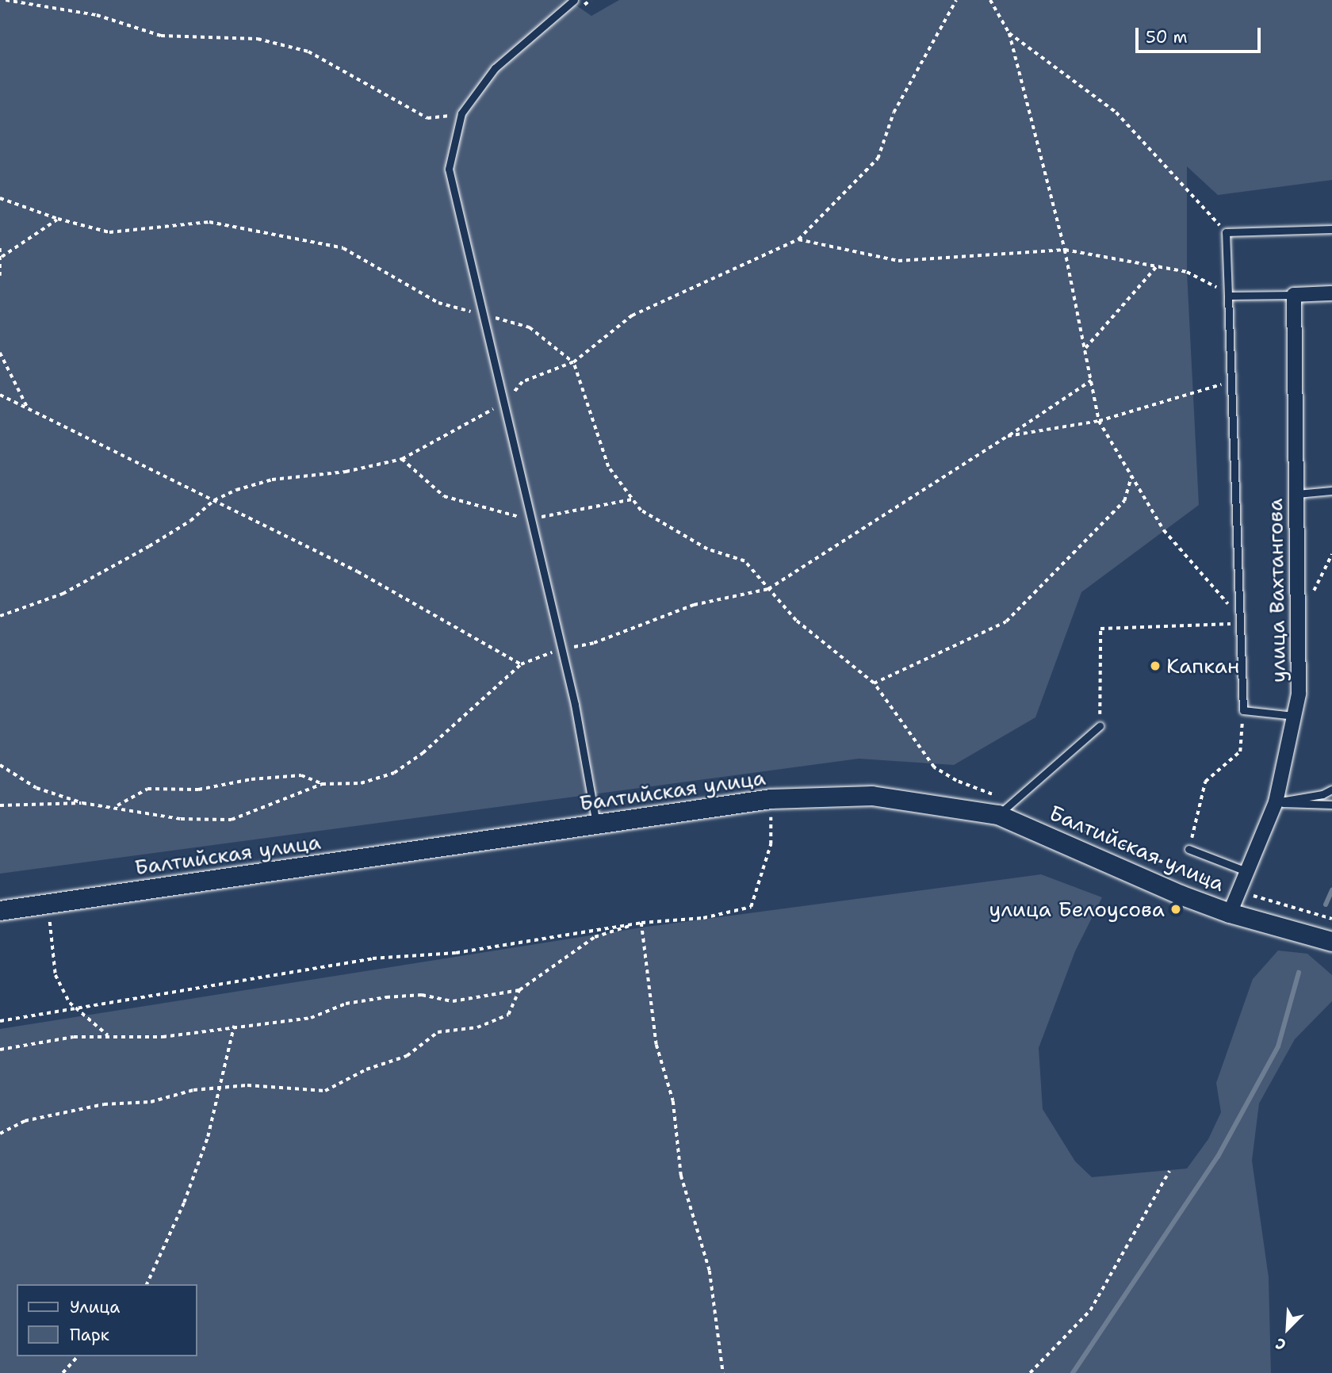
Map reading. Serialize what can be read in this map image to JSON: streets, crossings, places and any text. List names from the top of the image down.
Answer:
{
  "streets": {
    "main road": ["Балтийская улица"],
    "street": ["улица Вахтангова"]
  },
  "crossings": [
    ["улица Вахтангова", "Балтийская улица"]
  ],
  "places": ["Капкан", "улица Белоусова"],
  "legend": ["Улица", "Парк"],
  "scale_bar": "50 m",
  "north": "bottom left"
}
